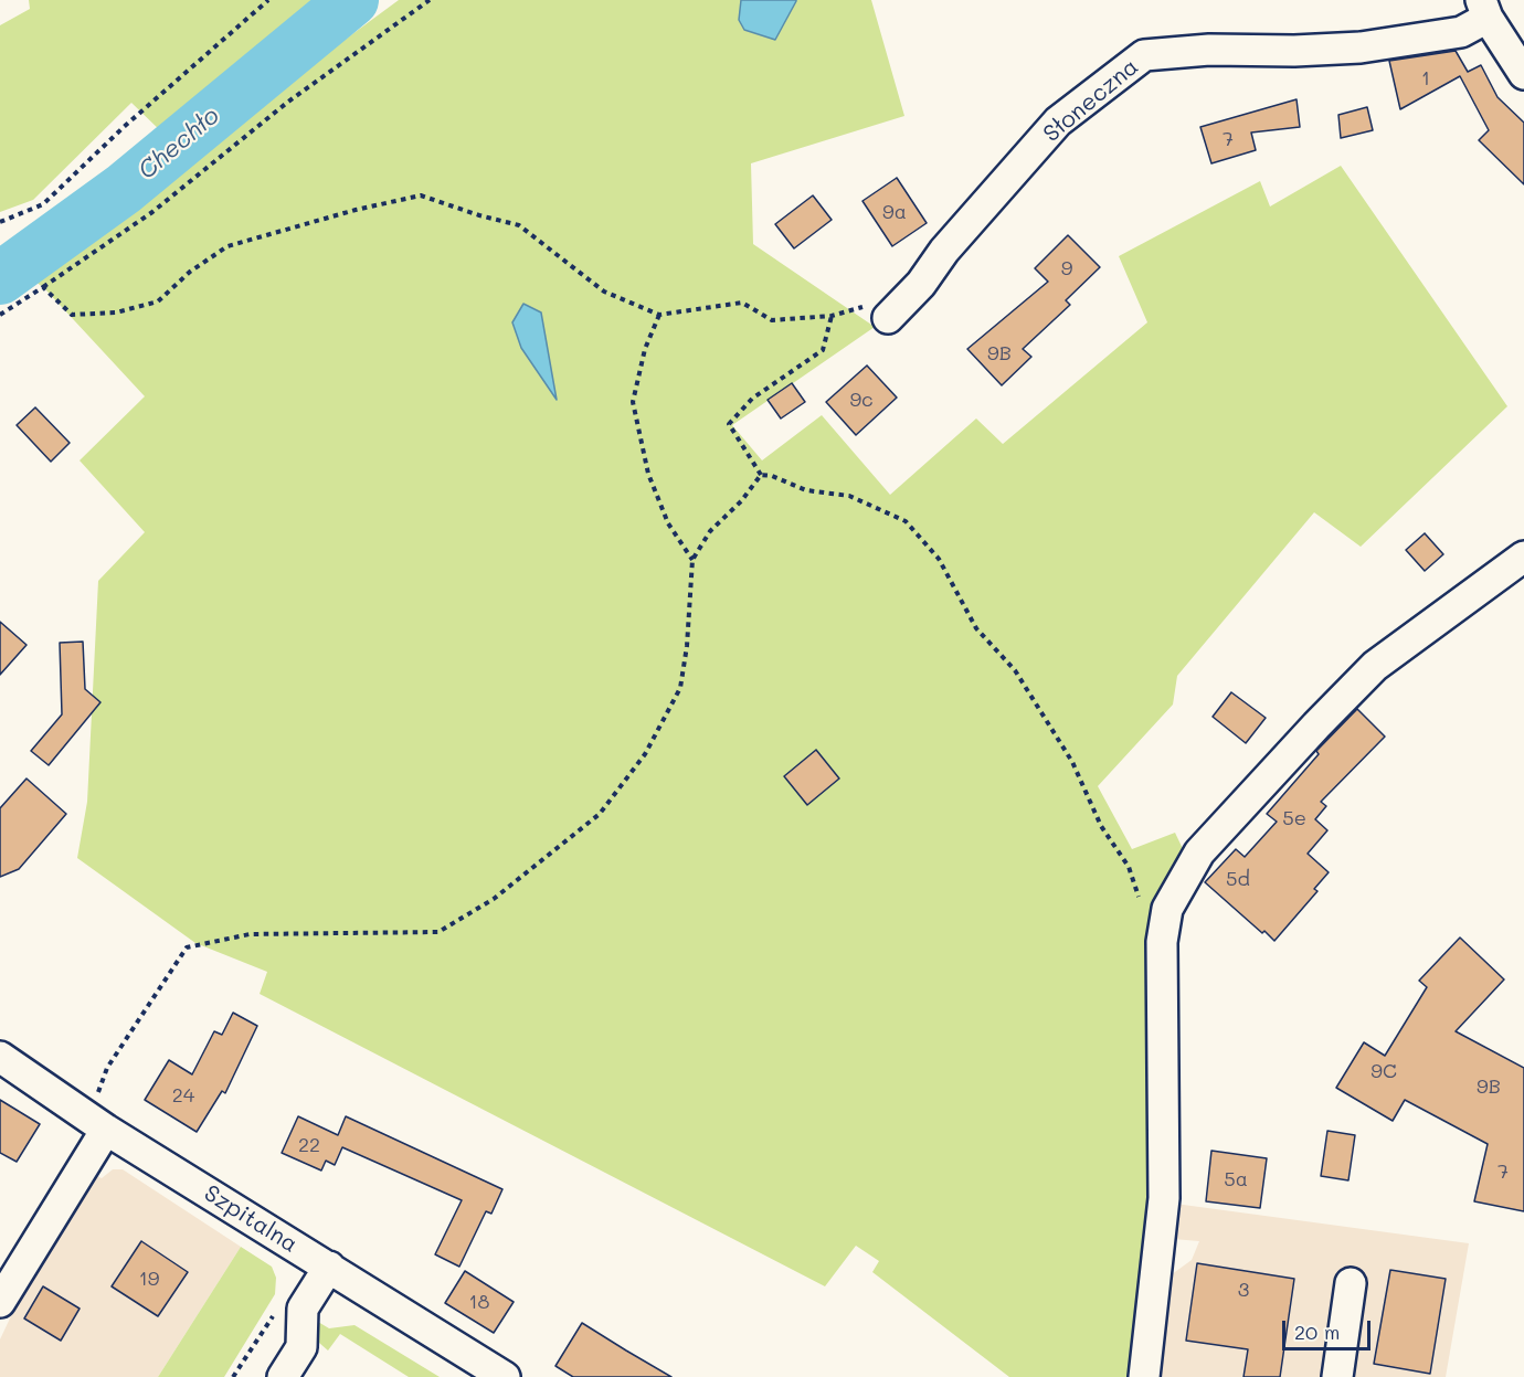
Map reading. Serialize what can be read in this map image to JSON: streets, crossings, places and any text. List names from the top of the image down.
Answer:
{
  "streets": {
    "street": ["Słoneczna", "Szpitalna"]
  },
  "water": ["Chechło"],
  "house_numbers": [
    "1",
    "7",
    "9a",
    "9",
    "9B",
    "9c",
    "5e",
    "5d",
    "9C",
    "9B",
    "24",
    "22",
    "7",
    "5a",
    "19",
    "3",
    "18"
  ],
  "scale_bar": "20 m"
}
